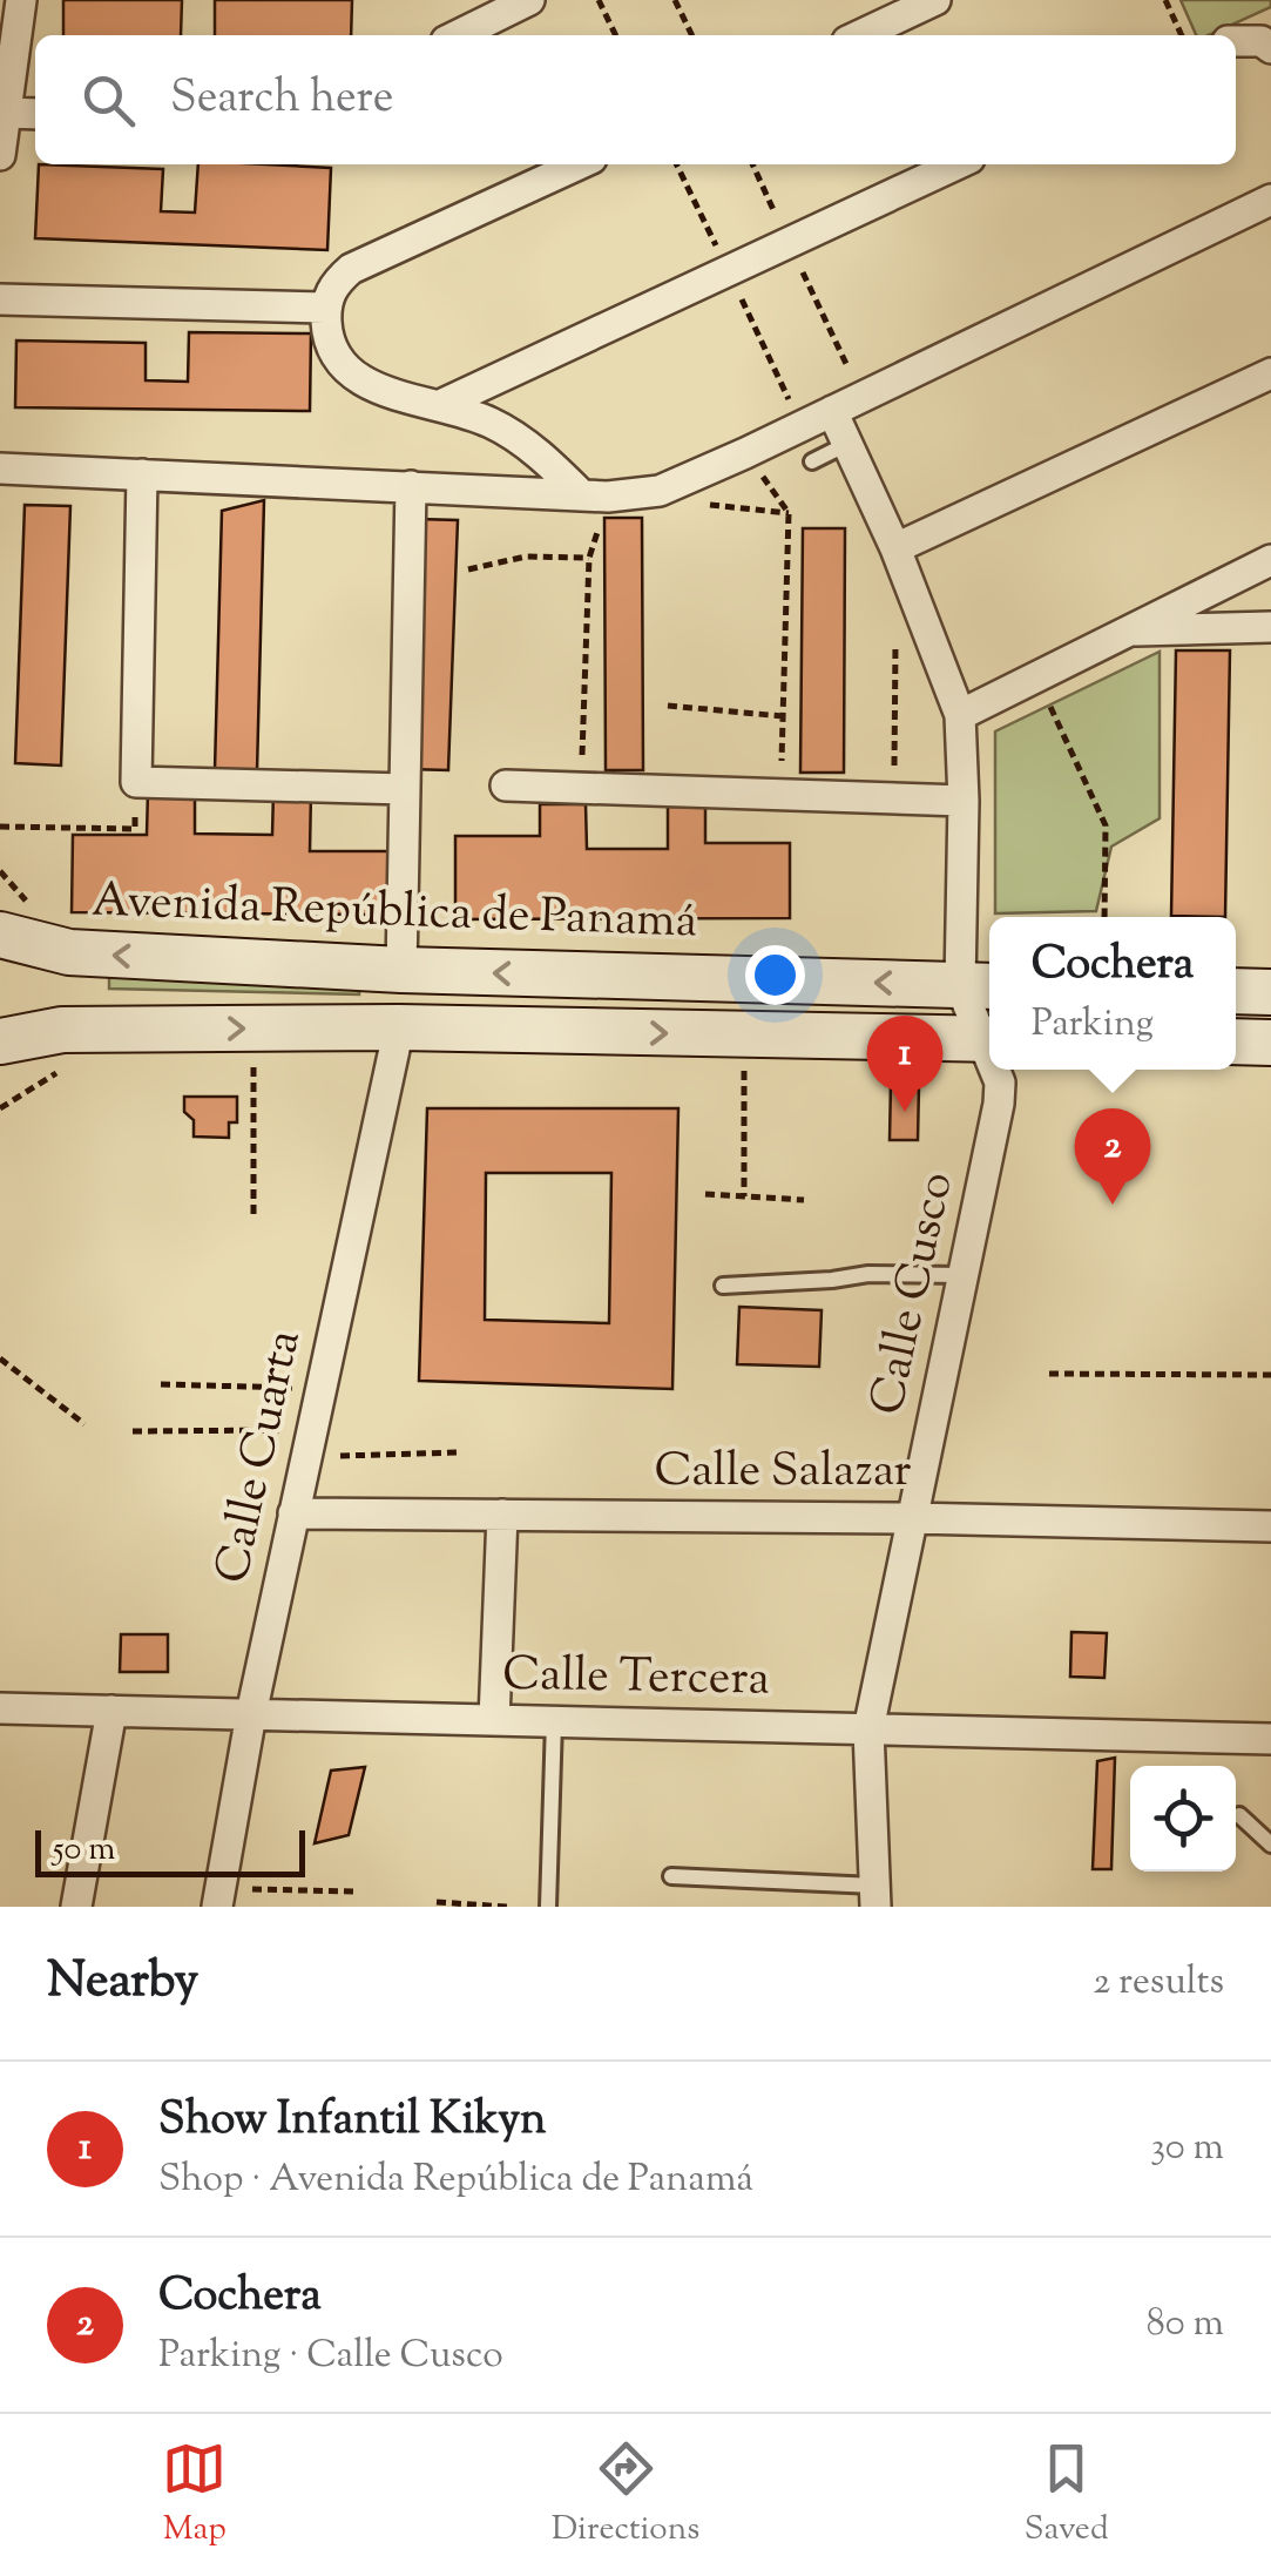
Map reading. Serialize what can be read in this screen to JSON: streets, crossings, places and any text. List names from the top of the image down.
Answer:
{
  "streets": {
    "main road": ["Avenida República de Panamá"],
    "street": [
      "Calle Cusco",
      "Calle Cuarta",
      "Calle Salazar",
      "Calle Tercera"
    ]
  },
  "crossings": [
    ["Avenida República de Panamá", "Calle Cusco"],
    ["Calle Cusco", "Calle Salazar"],
    ["Calle Cusco", "Calle Tercera"],
    ["Calle Cuarta", "Calle Salazar"],
    ["Calle Cuarta", "Calle Tercera"]
  ],
  "scale_bar": "50 m",
  "page": {
    "search": "Search here",
    "popup": ["Cochera", "Parking"],
    "pins": ["1", "2"],
    "scale": "50 m",
    "heading": ["Nearby", "2 results"],
    "list": [
      {
        "mark": "1",
        "name": "Show Infantil Kikyn",
        "note": "Shop · Avenida República de Panamá",
        "value": "30 m"
      },
      {
        "mark": "2",
        "name": "Cochera",
        "note": "Parking · Calle Cusco",
        "value": "80 m"
      }
    ],
    "nav": ["Map", "Directions", "Saved"]
  }
}
